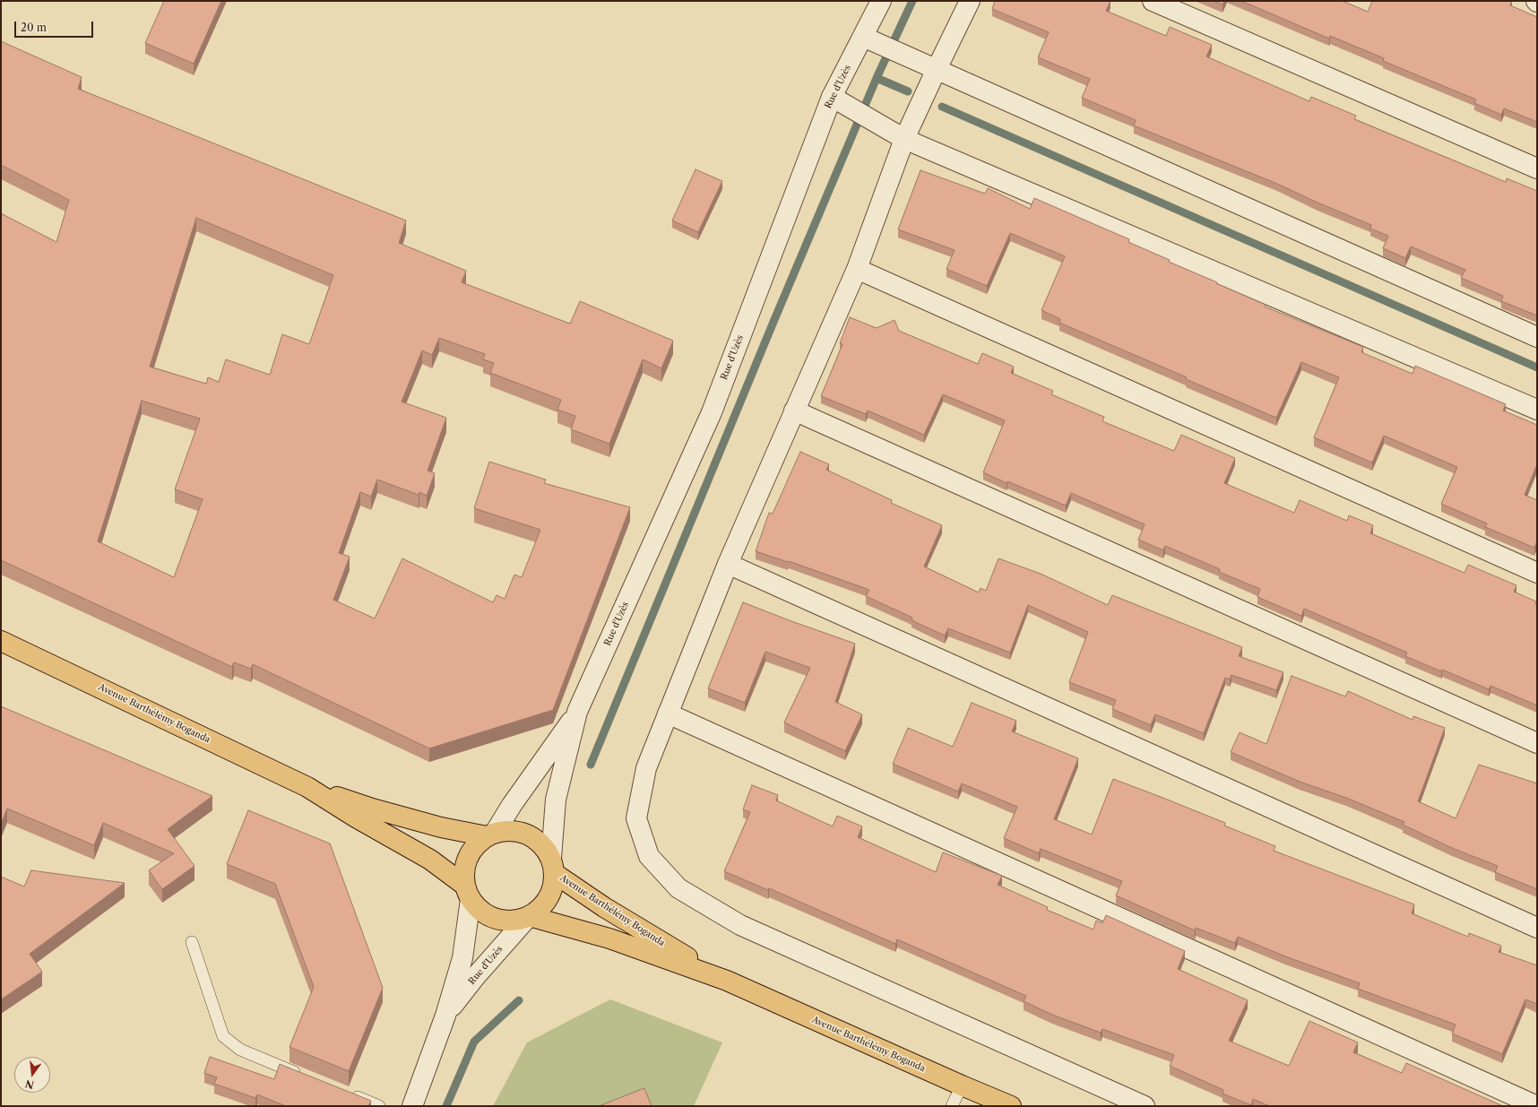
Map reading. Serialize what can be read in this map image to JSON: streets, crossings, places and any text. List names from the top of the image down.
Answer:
{
  "streets": {
    "main road": ["Avenue Barthélémy Boganda"],
    "street": ["Rue d'Uzès"]
  },
  "crossings": [
    ["Rue d'Uzès", "Avenue Barthélémy Boganda"]
  ],
  "scale_bar": "20 m",
  "north": "bottom"
}
